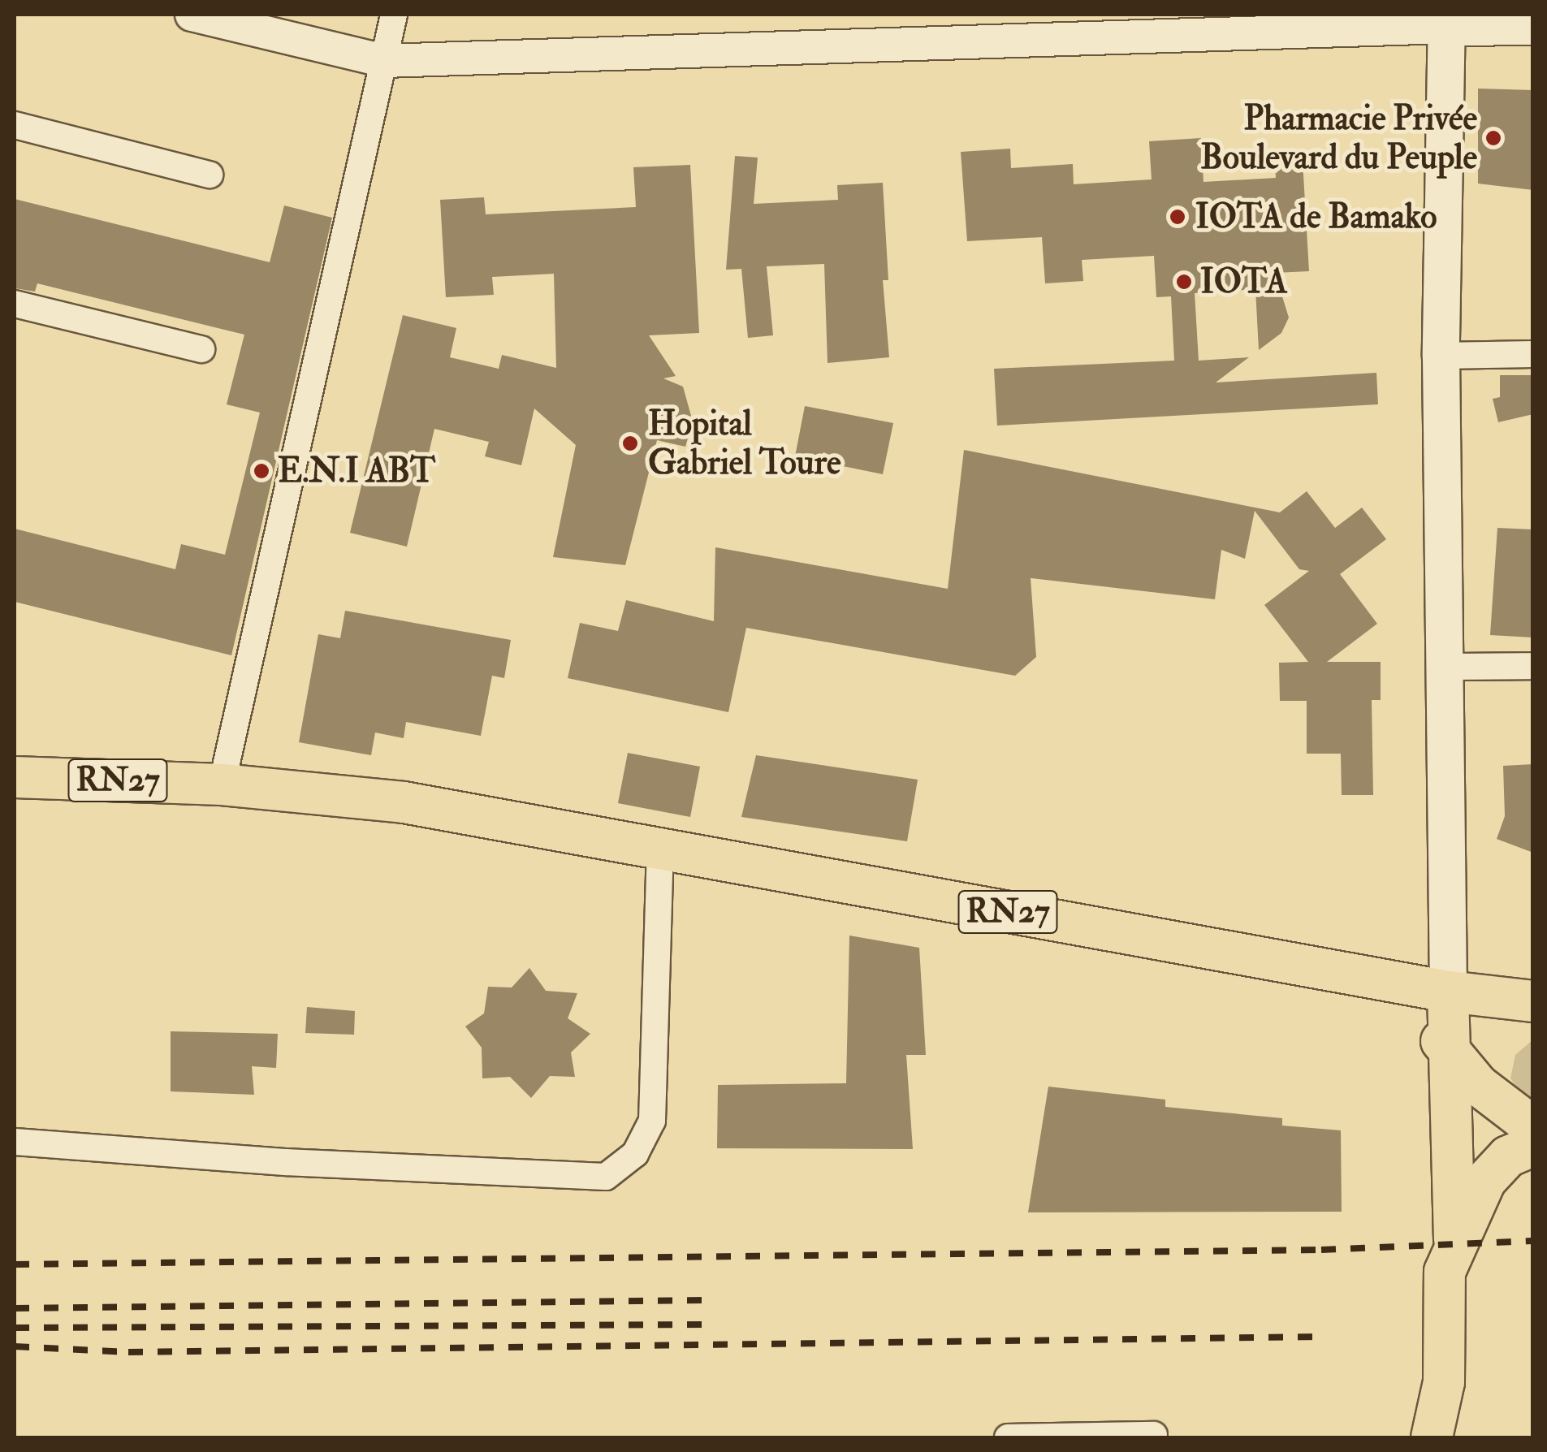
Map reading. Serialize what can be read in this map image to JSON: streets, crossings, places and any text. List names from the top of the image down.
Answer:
{
  "streets": {
    "main road": ["RN27"]
  },
  "places": [
    "Pharmacie Privée Boulevard du Peuple",
    "IOTA de Bamako",
    "IOTA",
    "Hopital Gabriel Toure",
    "E.N.I ABT"
  ]
}
